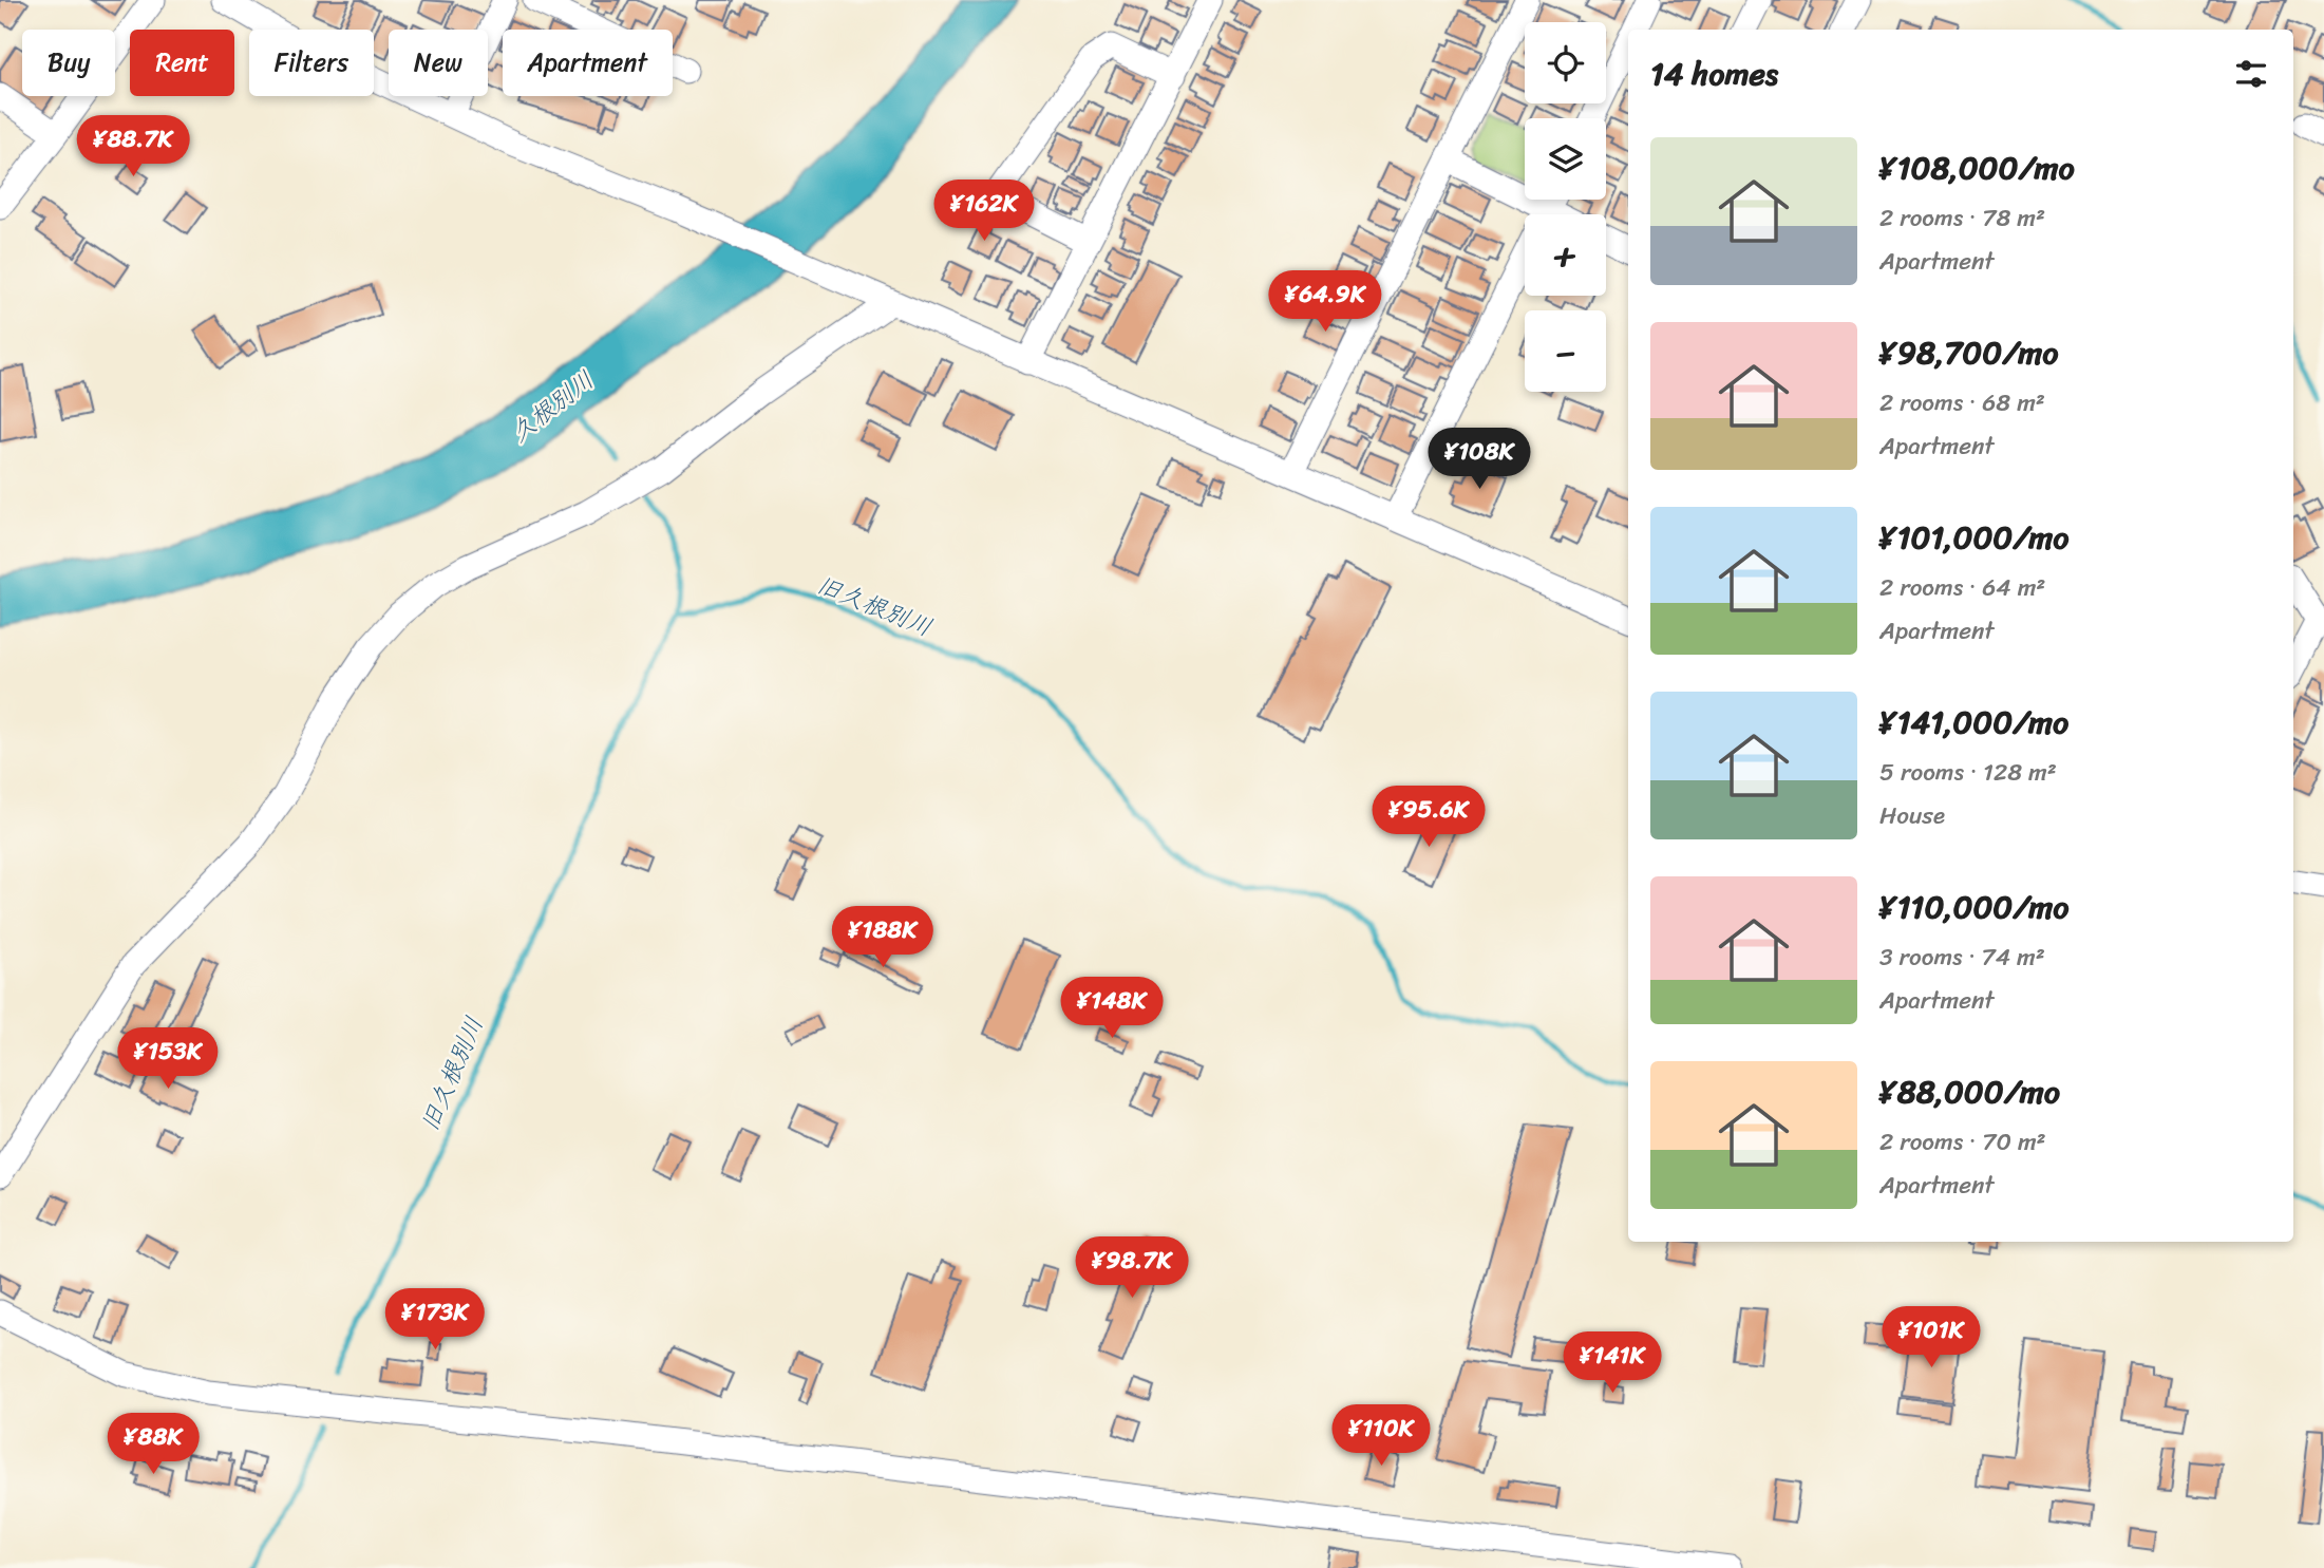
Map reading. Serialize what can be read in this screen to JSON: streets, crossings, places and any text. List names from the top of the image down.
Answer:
{
  "water": ["久根別川", "旧久根別川"],
  "page": {
    "map_buttons": ["+", "−"],
    "chip": [
      "Buy",
      "Rent",
      "Filters",
      "New",
      "Apartment"
    ],
    "heading": "14 homes",
    "price": [
      "¥88.7K",
      "¥162K",
      "¥64.9K",
      "¥108K",
      "¥95.6K",
      "¥188K",
      "¥148K",
      "¥153K",
      "¥98.7K",
      "¥173K",
      "¥101K",
      "¥141K",
      "¥110K",
      "¥88K"
    ],
    "list": [
      {
        "name": "¥108,000/mo",
        "note": "2 rooms · 78 m² · Apartment"
      },
      {
        "name": "¥98,700/mo",
        "note": "2 rooms · 68 m² · Apartment"
      },
      {
        "name": "¥101,000/mo",
        "note": "2 rooms · 64 m² · Apartment"
      },
      {
        "name": "¥141,000/mo",
        "note": "5 rooms · 128 m² · House"
      },
      {
        "name": "¥110,000/mo",
        "note": "3 rooms · 74 m² · Apartment"
      },
      {
        "name": "¥88,000/mo",
        "note": "2 rooms · 70 m² · Apartment"
      }
    ]
  }
}
